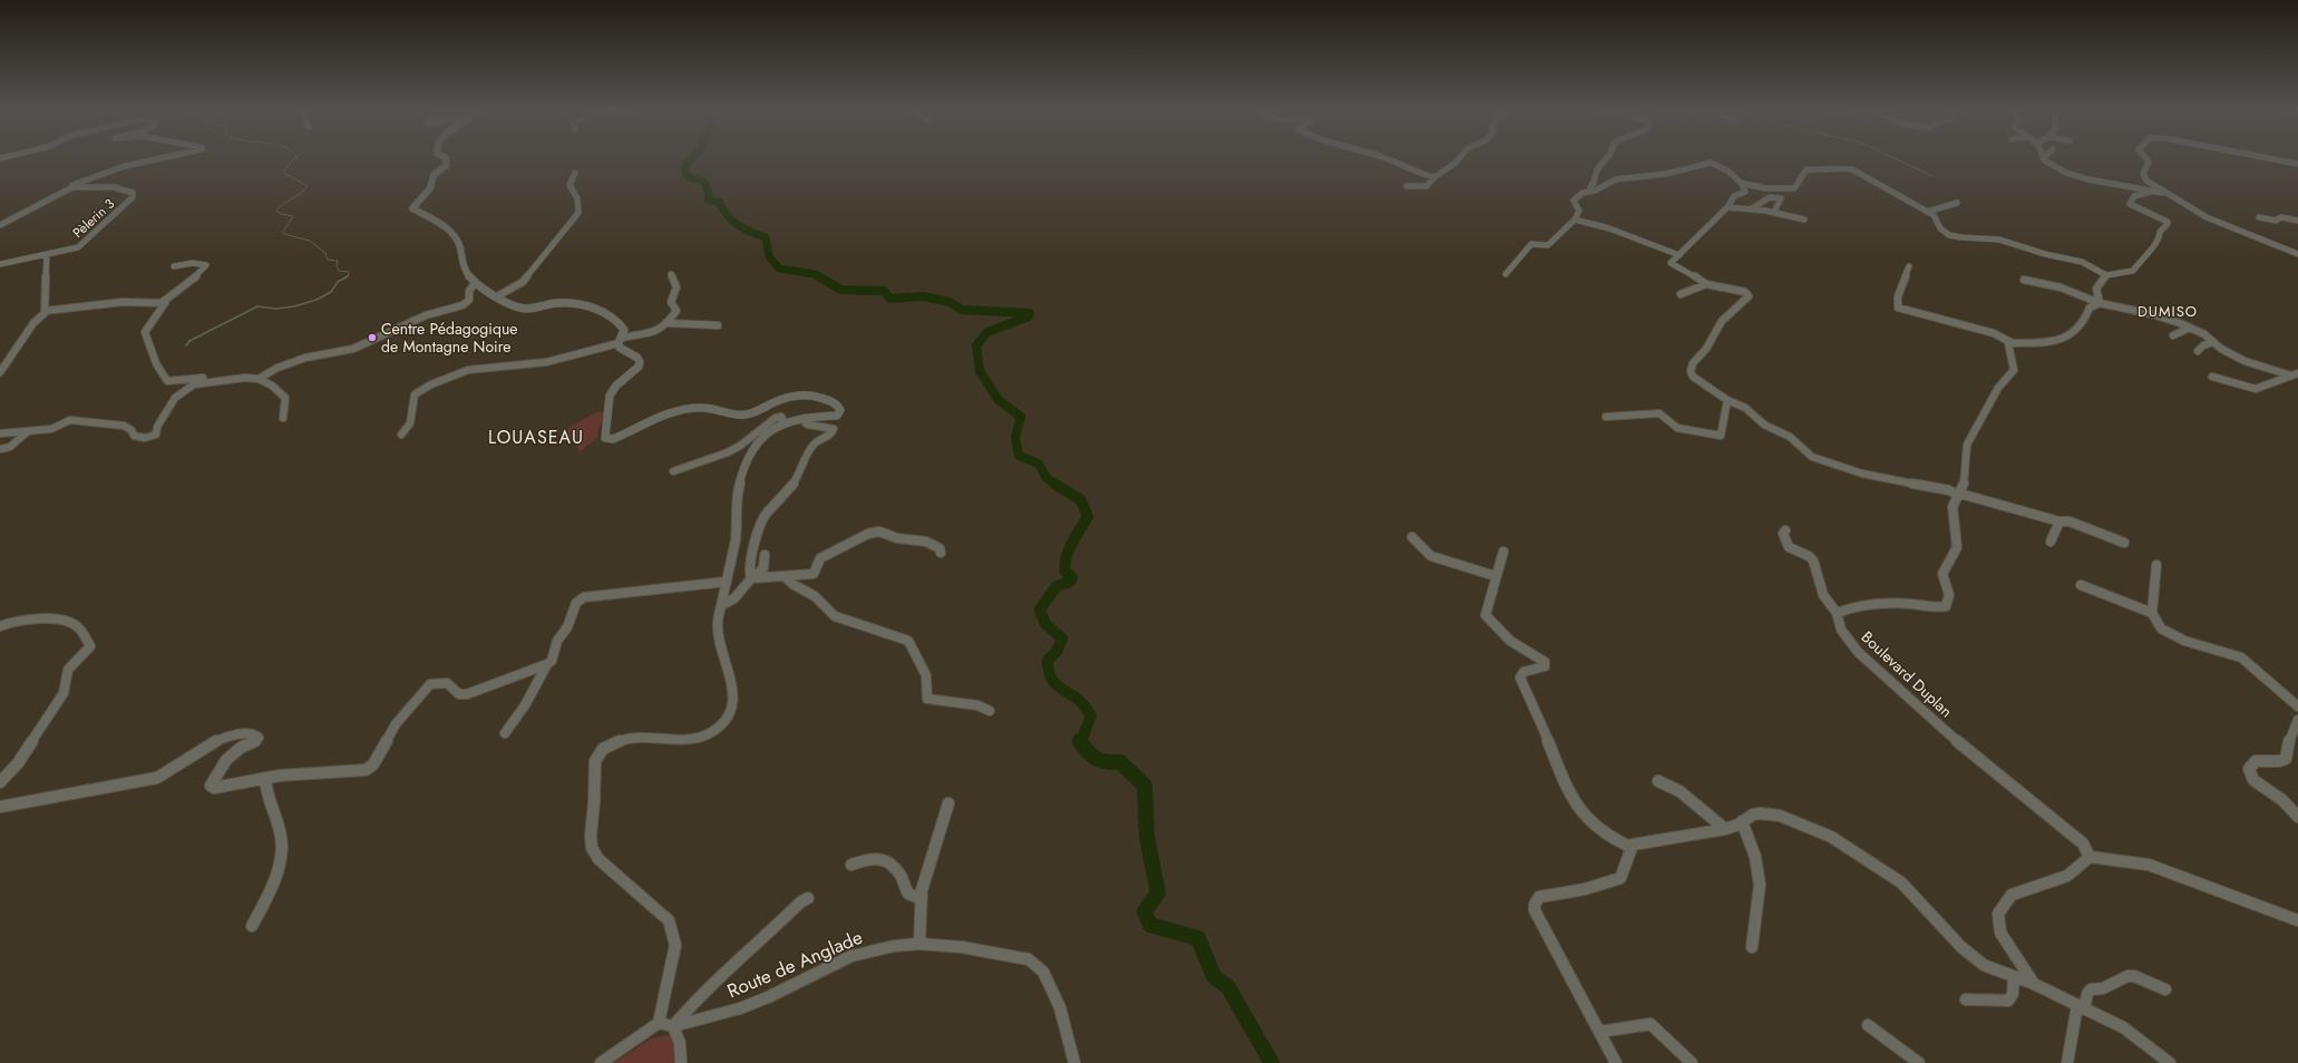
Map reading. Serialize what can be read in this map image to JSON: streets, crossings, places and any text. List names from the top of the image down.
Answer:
{
  "streets": {
    "street": ["Pèlerin 3", "Boulevard Duplan", "Route de Anglade"]
  },
  "districts": ["DUMISO", "LOUASEAU"],
  "places": ["Centre Pédagogique de Montagne Noire"]
}
